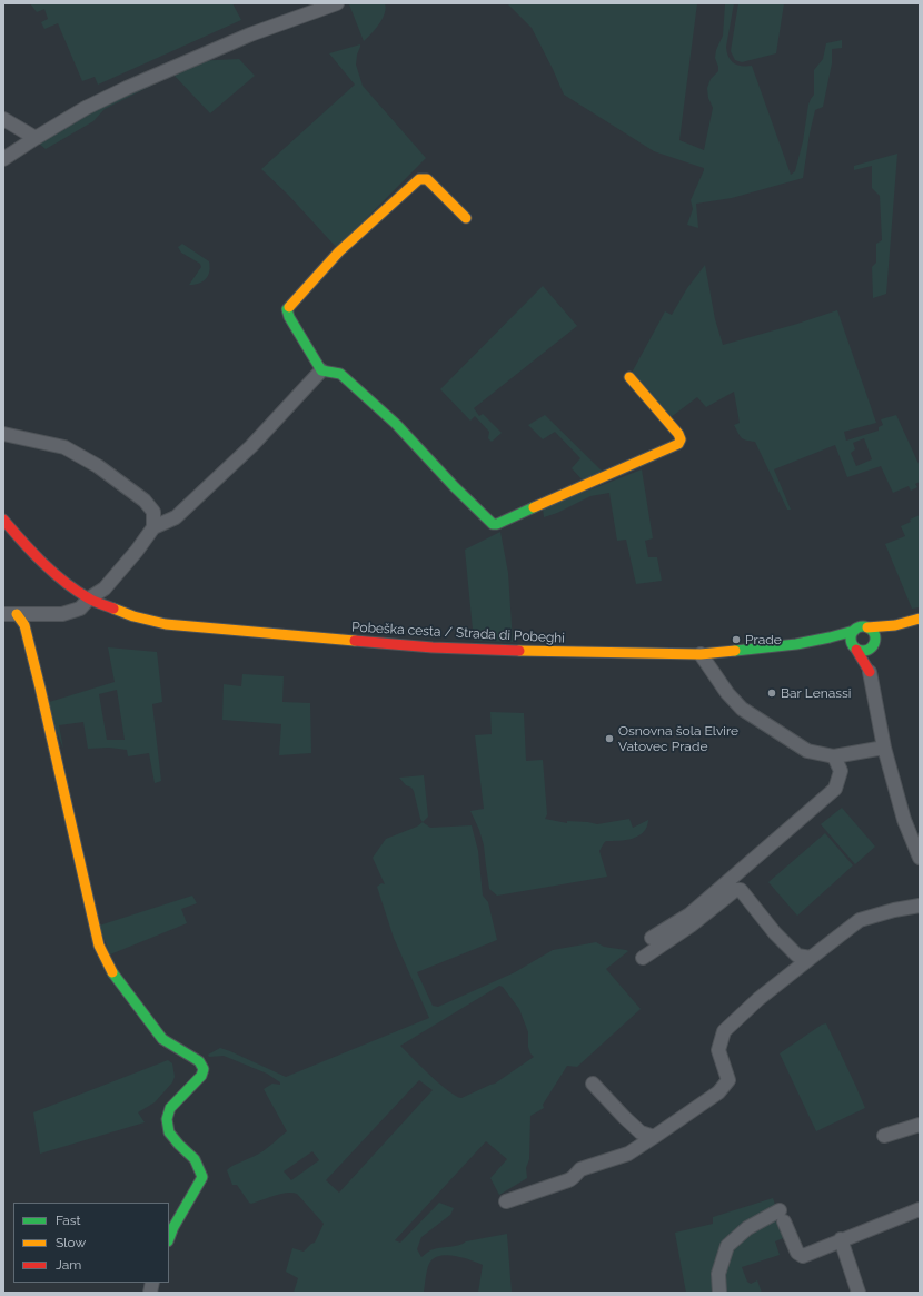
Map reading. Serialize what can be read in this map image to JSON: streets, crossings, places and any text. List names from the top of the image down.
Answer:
{
  "streets": {
    "street": ["Pobeška cesta / Strada di Pobeghi"]
  },
  "places": ["Prade", "Bar Lenassi", "Osnovna šola Elvire Vatovec Prade"],
  "legend": ["Fast", "Slow", "Jam"]
}
